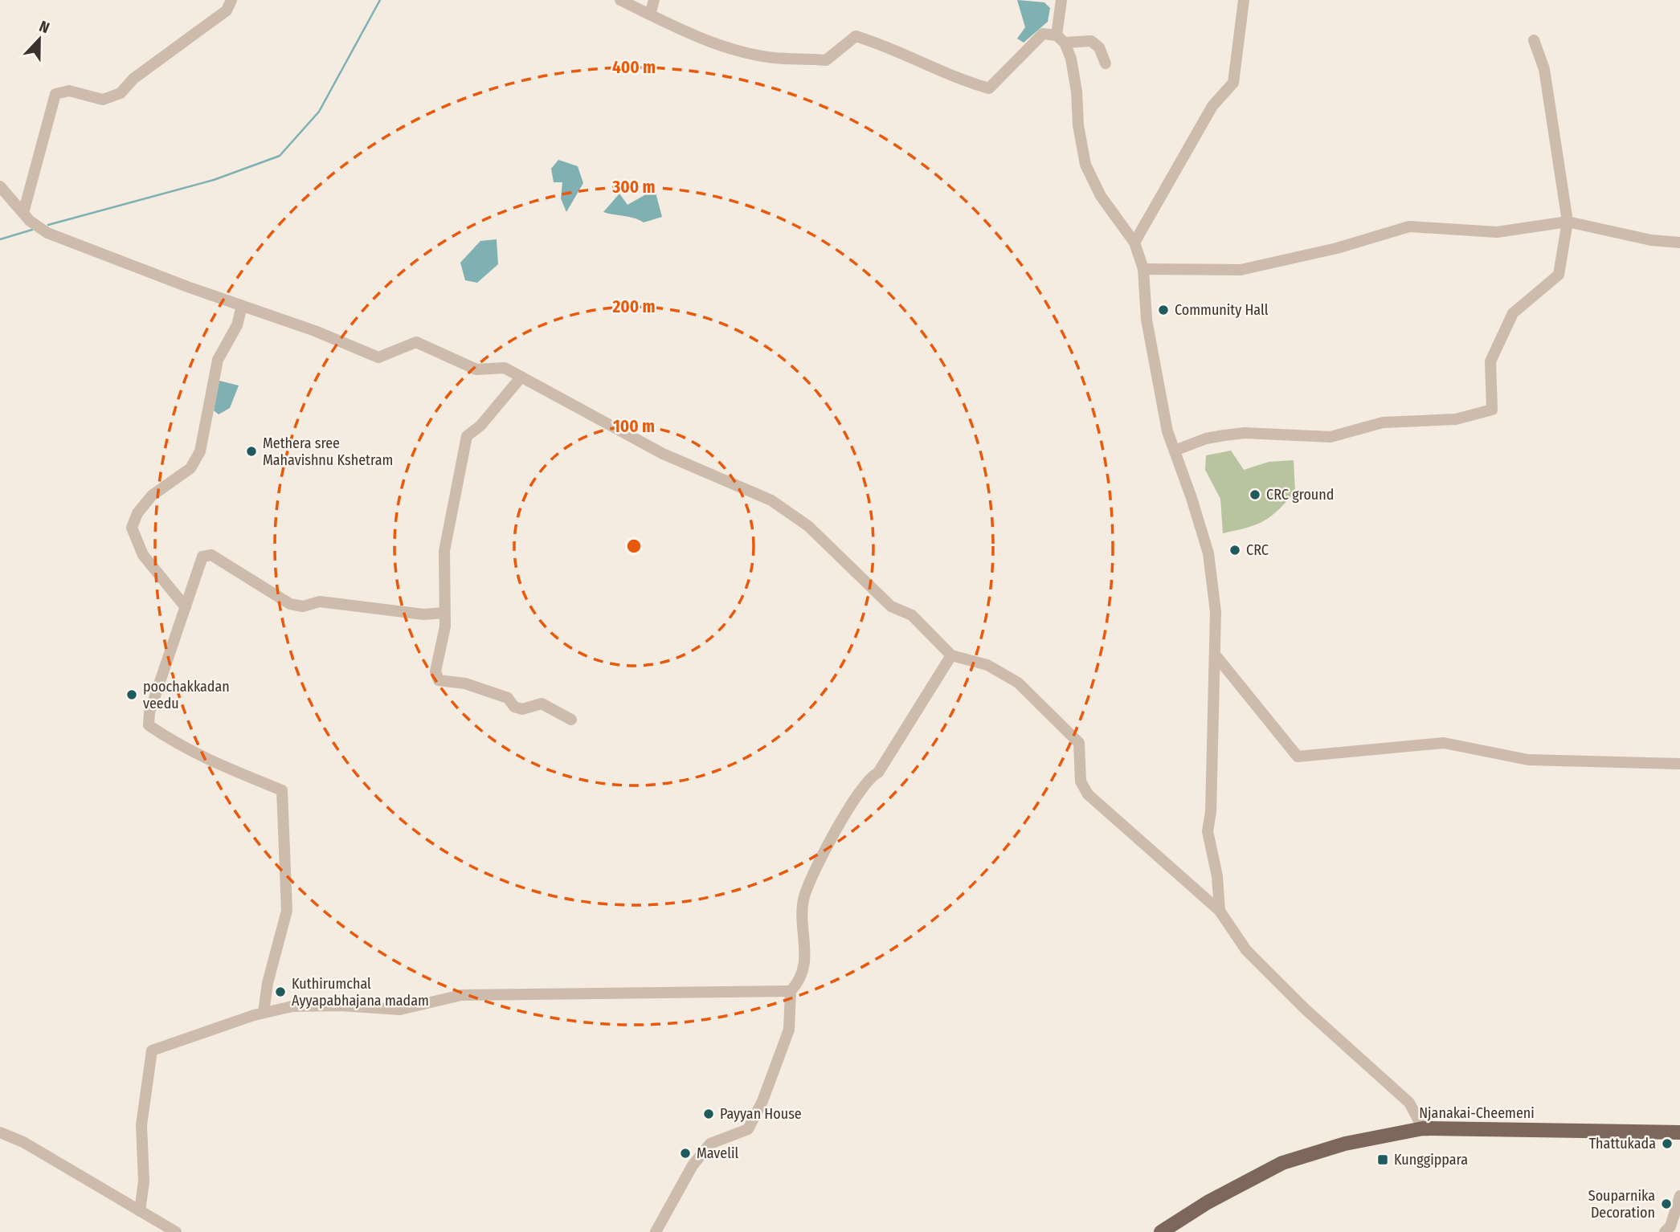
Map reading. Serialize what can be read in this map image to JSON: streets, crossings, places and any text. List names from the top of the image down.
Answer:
{
  "streets": {
    "main road": ["Njanakai-Cheemeni"]
  },
  "places": {
    "other": [
      "Community Hall",
      "Methera sree Mahavishnu Kshetram",
      "CRC ground",
      "CRC",
      "poochakkadan veedu",
      "Kuthirumchal Ayyapabhajana madam",
      "Payyan House",
      "Thattukada",
      "Mavelil",
      "Souparnika Decoration"
    ],
    "transit": ["Kunggippara"]
  },
  "north": "top",
  "rings": [
    "400 m",
    "300 m",
    "200 m",
    "100 m"
  ]
}
